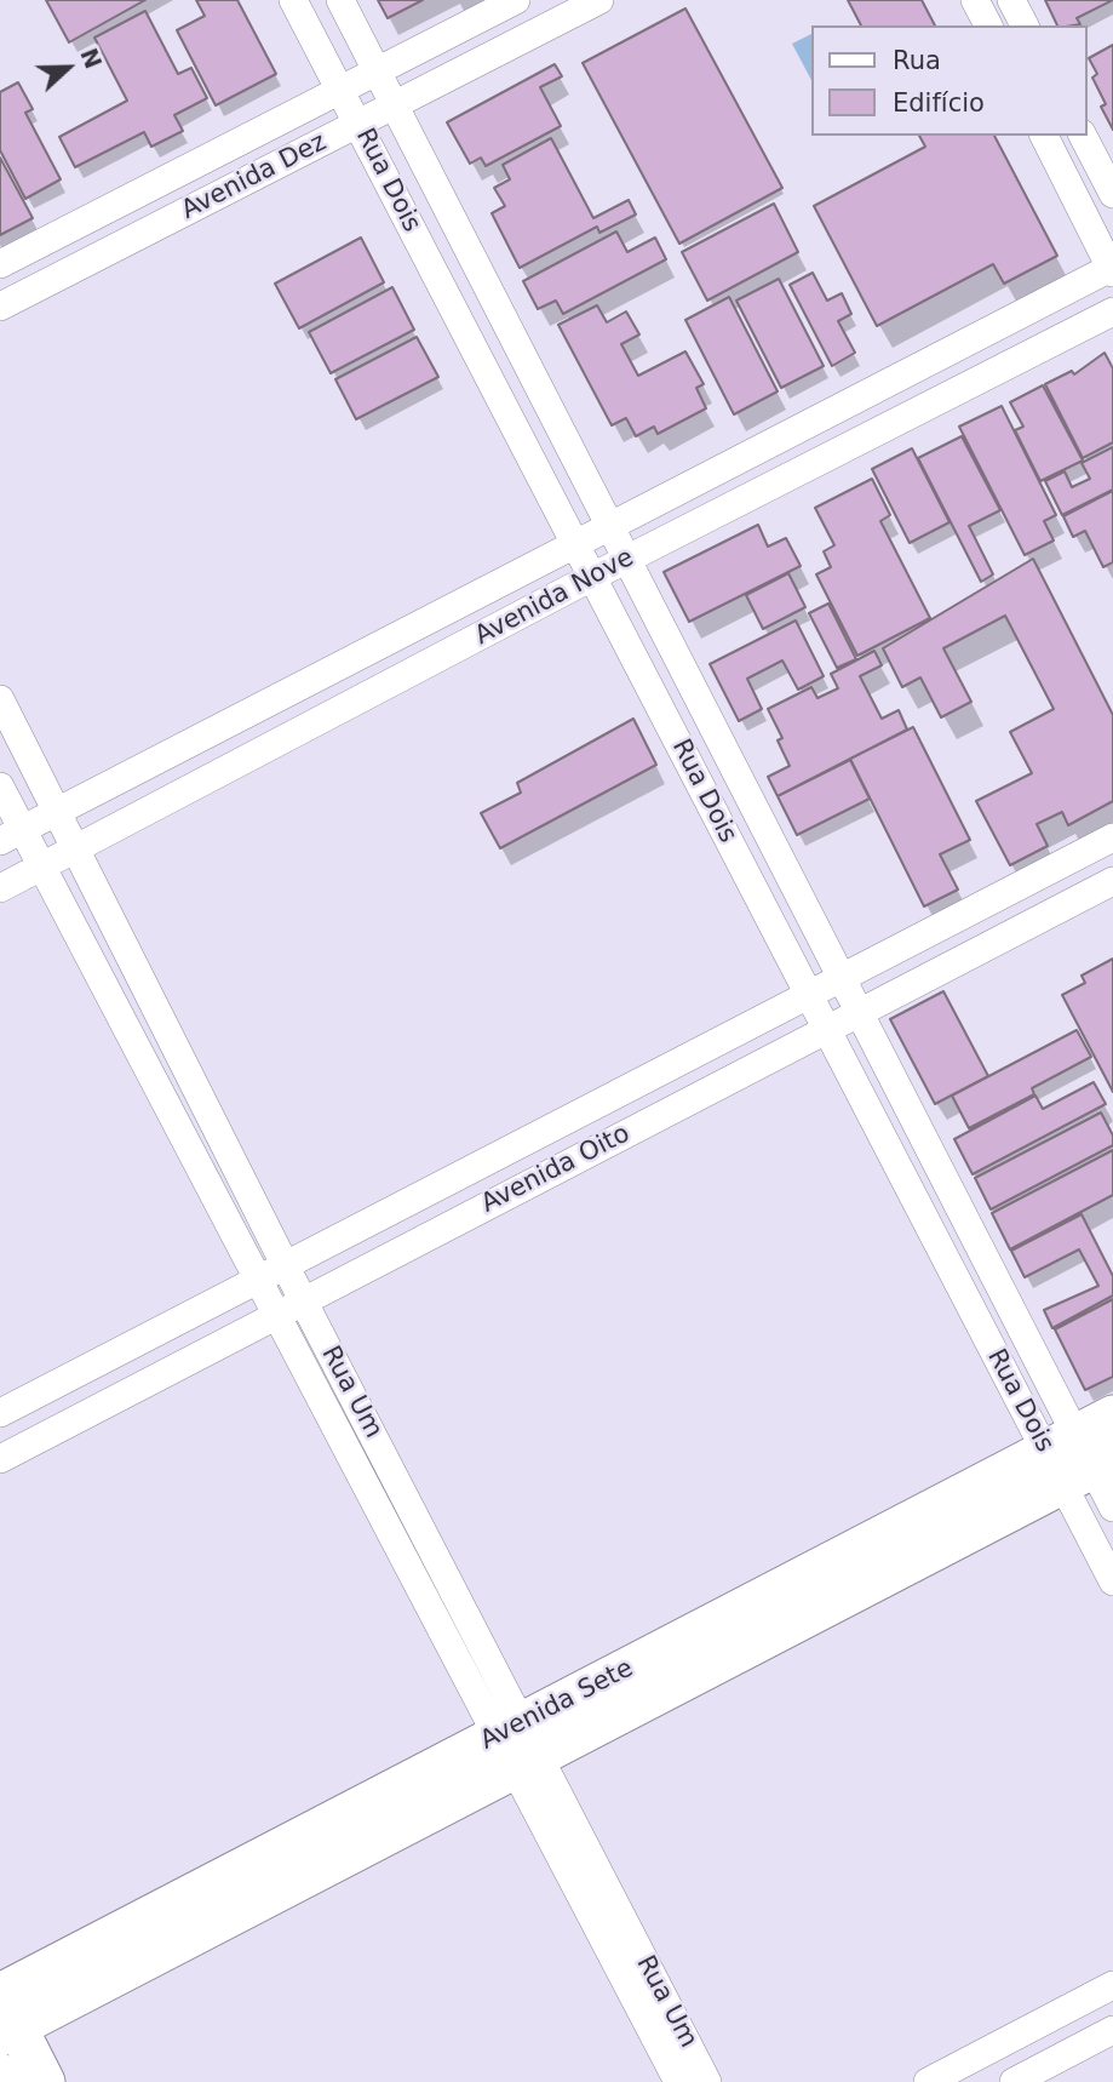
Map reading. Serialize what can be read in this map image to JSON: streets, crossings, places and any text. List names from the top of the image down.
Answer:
{
  "streets": {
    "street": [
      "Avenida Dez",
      "Rua Dois",
      "Avenida Nove",
      "Avenida Oito",
      "Rua Um",
      "Avenida Sete"
    ]
  },
  "crossings": [
    ["Avenida Dez", "Rua Dois"],
    ["Rua Dois", "Avenida Nove"],
    ["Rua Dois", "Avenida Oito"],
    ["Rua Dois", "Avenida Sete"],
    ["Avenida Nove", "Rua Um"],
    ["Avenida Oito", "Rua Um"],
    ["Rua Um", "Avenida Sete"]
  ],
  "legend": ["Rua", "Edifício"],
  "north": "right"
}
